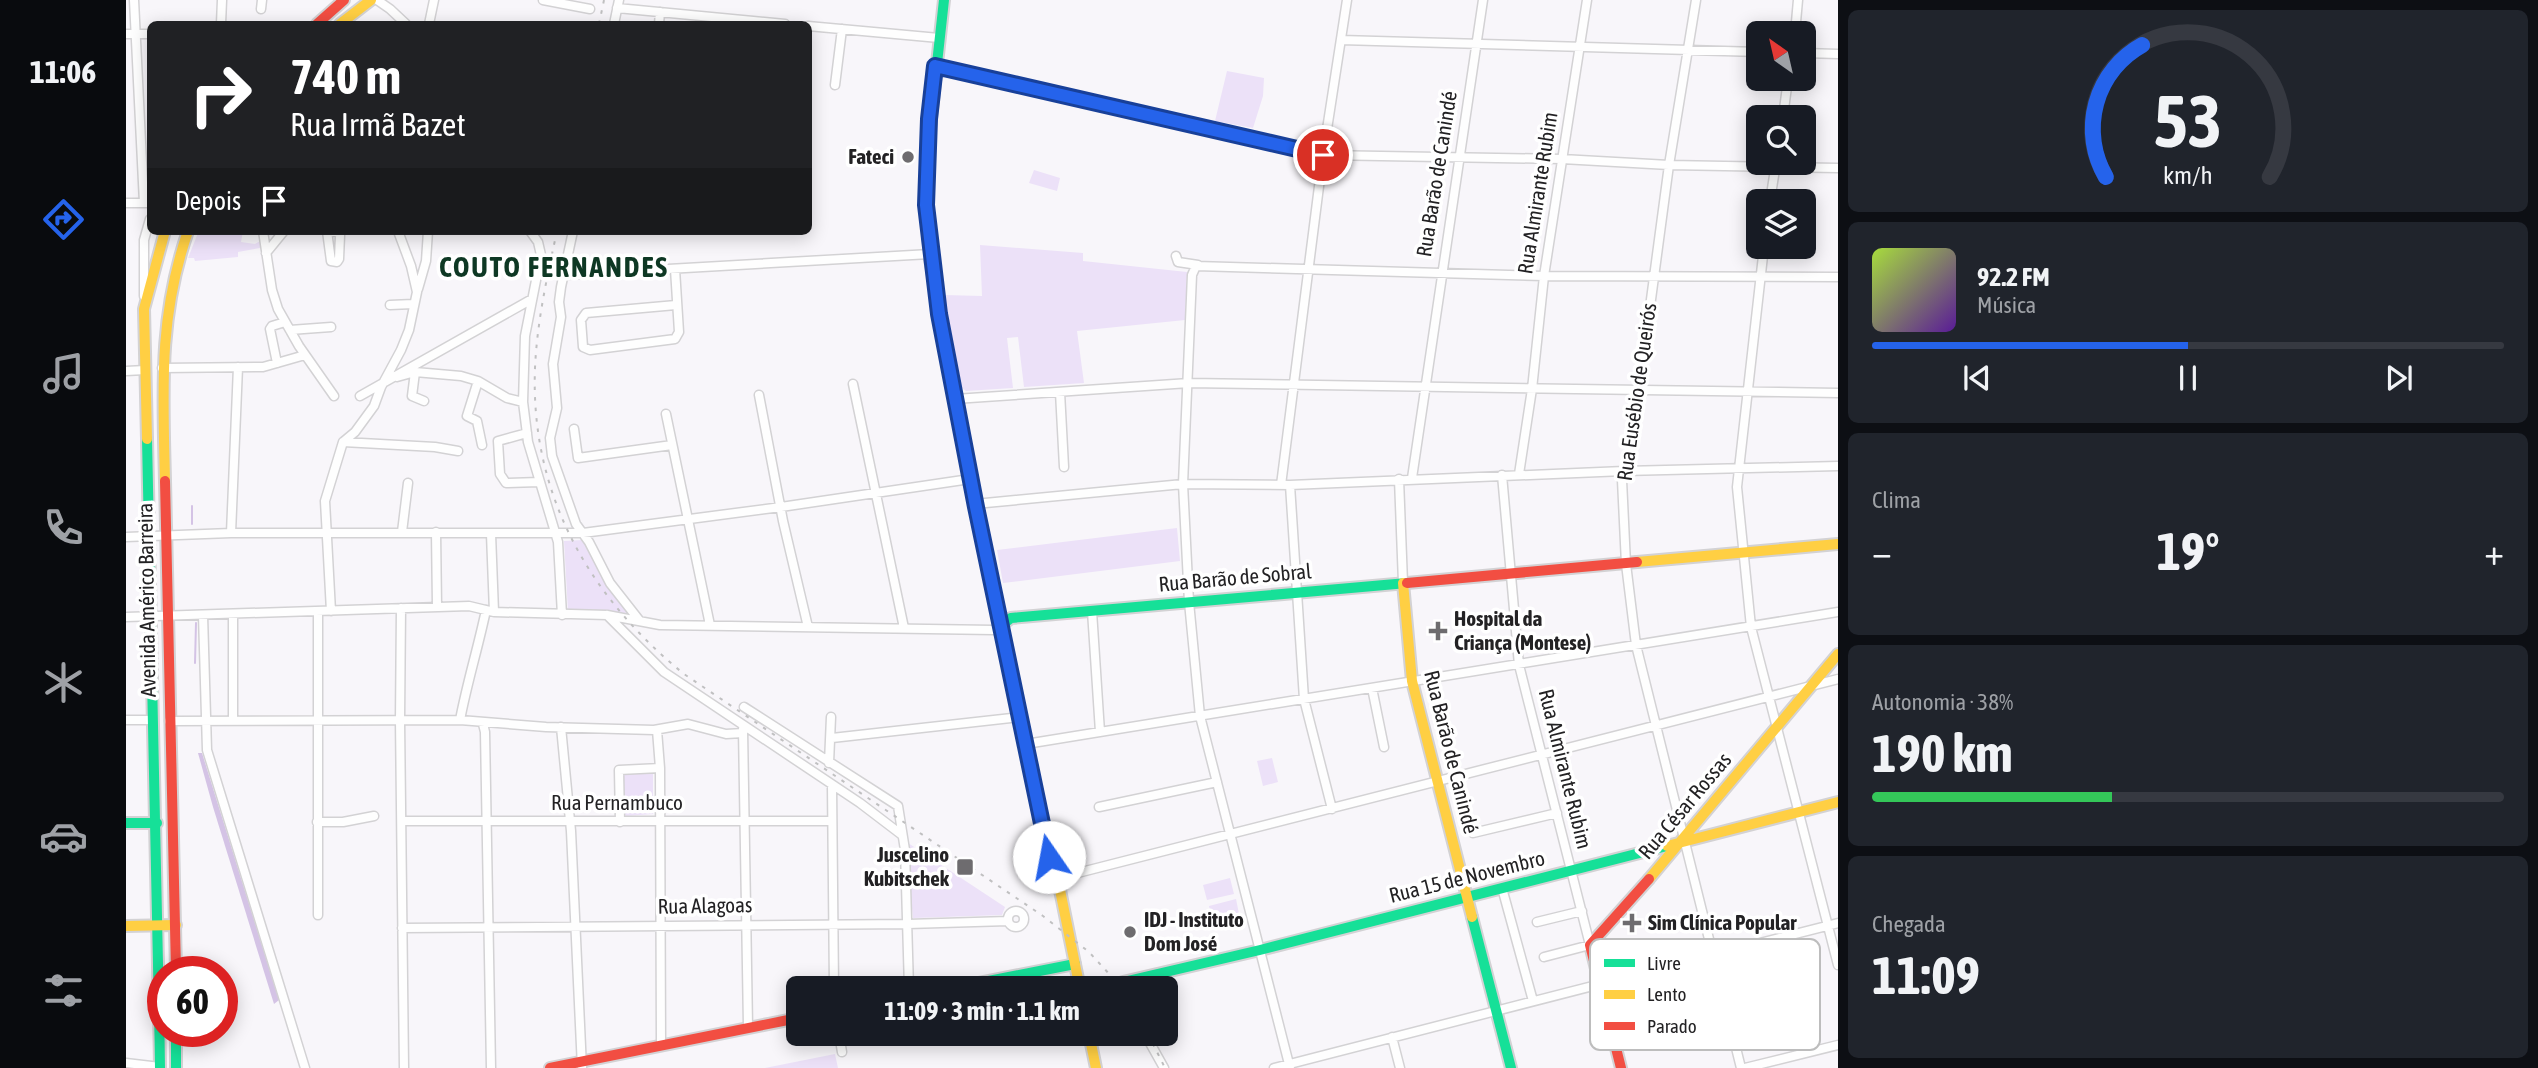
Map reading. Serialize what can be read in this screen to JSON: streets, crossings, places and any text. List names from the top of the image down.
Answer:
{
  "streets": {
    "main road": [
      "Rua Barão de Canindé",
      "Rua Almirante Rubim",
      "Rua Barão de Sobral",
      "Avenida Américo Barreira",
      "Rua César Rossas",
      "Rua 15 de Novembro"
    ],
    "street": ["Rua Eusébio de Queirós", "Rua Pernambuco", "Rua Alagoas"]
  },
  "crossings": [
    ["Rua Barão de Canindé", "Rua Barão de Sobral"],
    ["Rua Barão de Canindé", "Rua 15 de Novembro"],
    ["Rua Almirante Rubim", "Rua Barão de Sobral"],
    ["Rua Almirante Rubim", "Rua 15 de Novembro"],
    ["Rua Eusébio de Queirós", "Rua Barão de Sobral"],
    ["Rua Eusébio de Queirós", "Rua César Rossas"],
    ["Rua Eusébio de Queirós", "Rua 15 de Novembro"],
    ["Rua Barão de Sobral", "Avenida Américo Barreira"],
    ["Rua César Rossas", "Rua 15 de Novembro"]
  ],
  "districts": ["COUTO FERNANDES"],
  "places": {
    "other": ["Fateci", "IDJ - Instituto Dom José"],
    "health": ["Hospital da Criança (Montese)", "Sim Clínica Popular"],
    "transit": ["Juscelino Kubitschek"]
  },
  "legend": ["Livre", "Lento", "Parado"],
  "north": "top left",
  "page": {
    "tabs": "11:06",
    "turn": ["740 m", "Rua Irmã Bazet"],
    "then": "Depois",
    "song": ["92.2 FM", "Música"],
    "tile": [
      "Clima",
      ["Autonomia · 38%", "190 km"],
      ["Chegada", "11:09"]
    ],
    "heat": ["−", "19°", "+"],
    "limit": "60",
    "trip": "11:09 · 3 min · 1.1 km",
    "gauge": ["53", "km/h"]
  }
}
